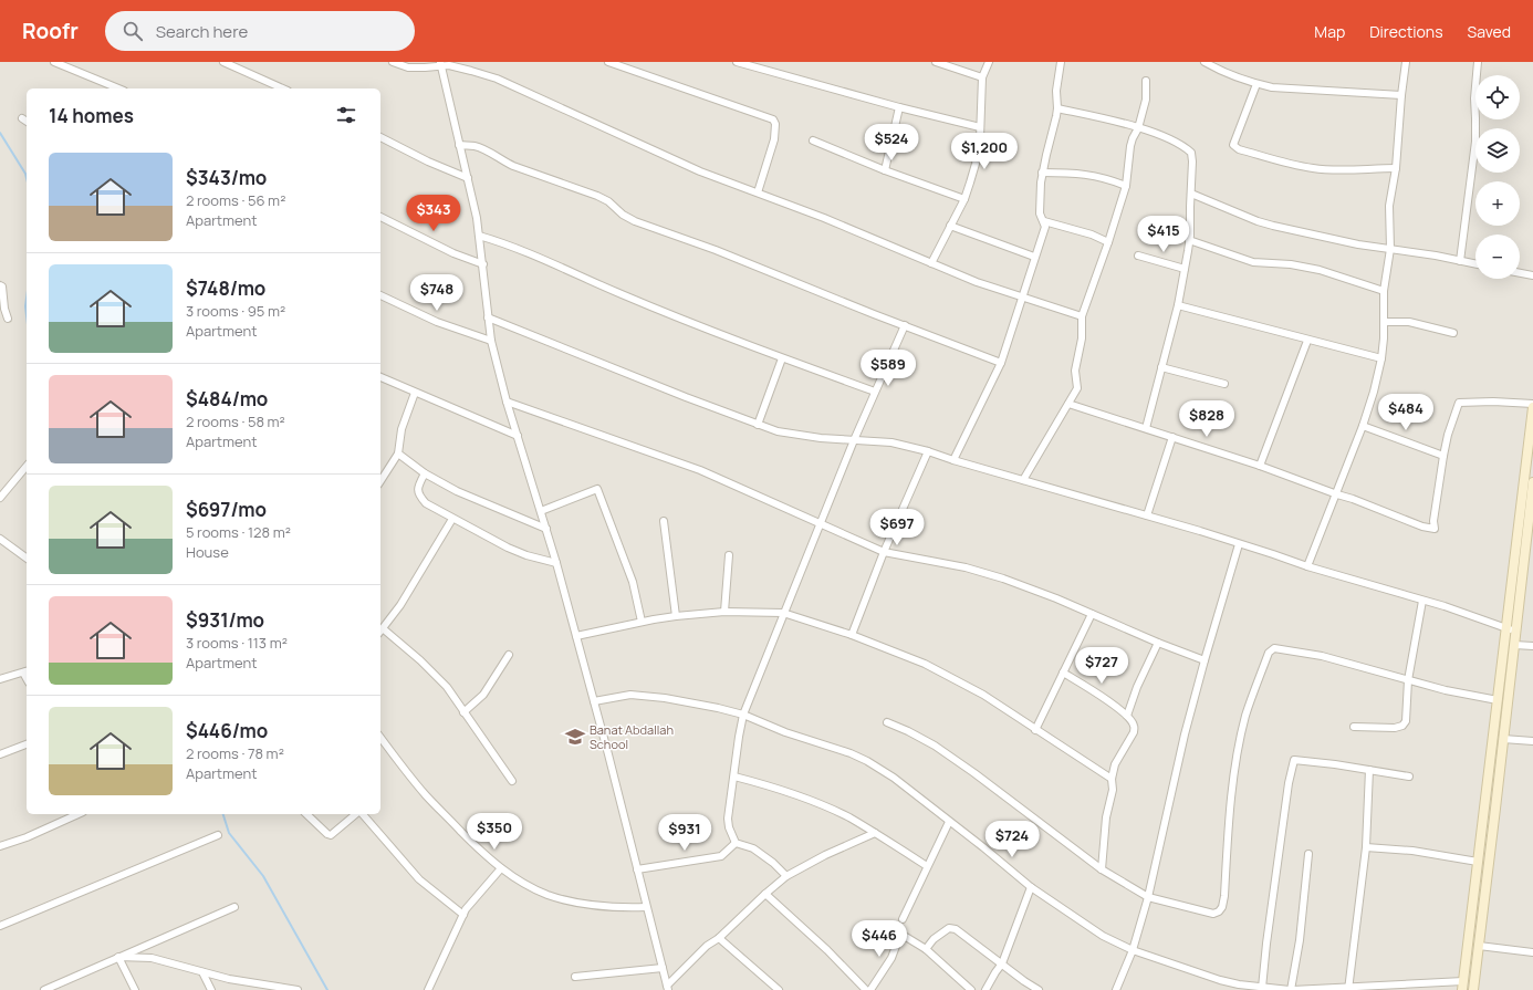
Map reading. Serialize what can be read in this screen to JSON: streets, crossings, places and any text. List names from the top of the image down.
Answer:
{
  "places": {
    "school or university": ["Banat Abdallah School"]
  },
  "page": {
    "header": "Roofr",
    "search": "Search here",
    "nav": ["Map", "Directions", "Saved"],
    "map_buttons": ["+", "−"],
    "heading": "14 homes",
    "price": [
      "$524",
      "$1,200",
      "$343",
      "$415",
      "$748",
      "$589",
      "$484",
      "$828",
      "$697",
      "$727",
      "$350",
      "$931",
      "$724",
      "$446"
    ],
    "list": [
      {
        "name": "$343/mo",
        "note": "2 rooms · 56 m² · Apartment"
      },
      {
        "name": "$748/mo",
        "note": "3 rooms · 95 m² · Apartment"
      },
      {
        "name": "$484/mo",
        "note": "2 rooms · 58 m² · Apartment"
      },
      {
        "name": "$697/mo",
        "note": "5 rooms · 128 m² · House"
      },
      {
        "name": "$931/mo",
        "note": "3 rooms · 113 m² · Apartment"
      },
      {
        "name": "$446/mo",
        "note": "2 rooms · 78 m² · Apartment"
      }
    ]
  }
}
